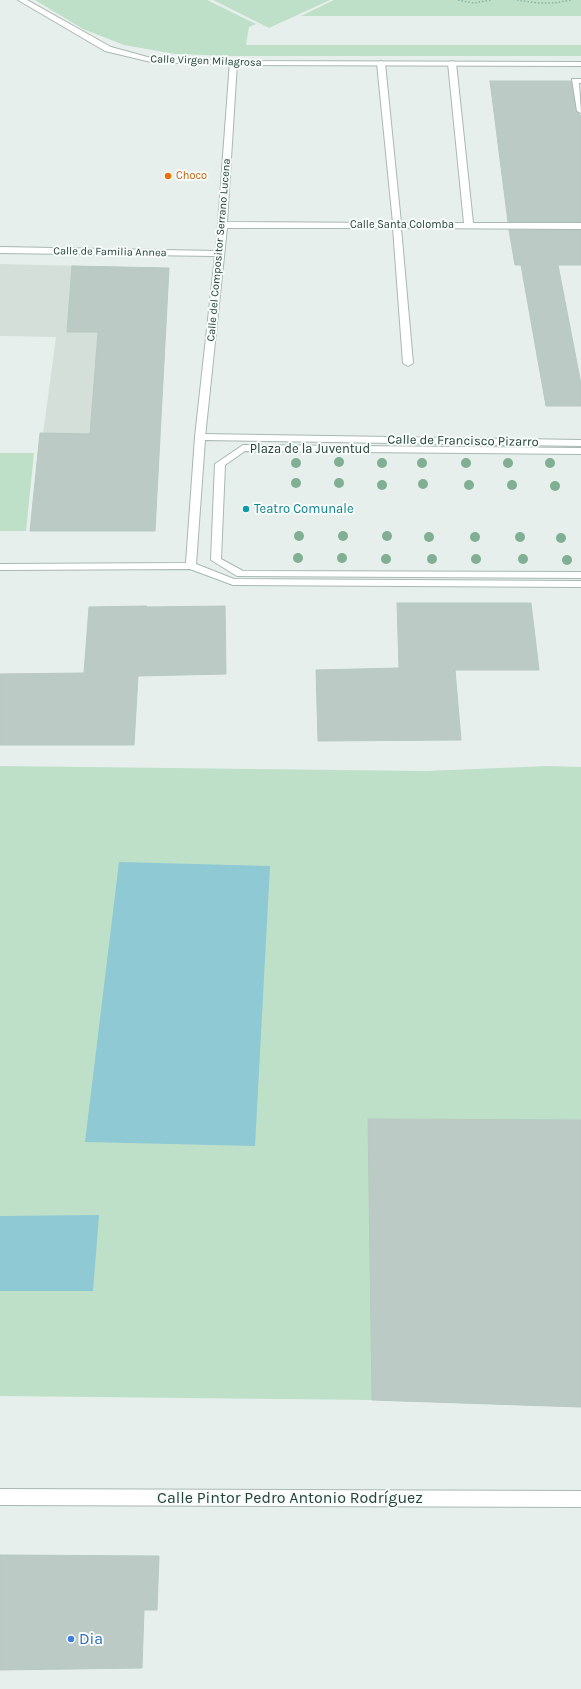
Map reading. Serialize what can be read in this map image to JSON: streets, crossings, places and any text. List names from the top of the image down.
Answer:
{
  "streets": {
    "street": [
      "Calle Virgen Milagrosa",
      "Calle Santa Colomba",
      "Calle del Compositor Serrano Lucena",
      "Calle de Familia Annea",
      "Calle de Francisco Pizarro",
      "Plaza de la Juventud",
      "Calle Pintor Pedro Antonio Rodríguez"
    ]
  },
  "crossings": [
    ["Calle Virgen Milagrosa", "Calle del Compositor Serrano Lucena"],
    ["Calle Santa Colomba", "Calle del Compositor Serrano Lucena"],
    ["Calle del Compositor Serrano Lucena", "Calle de Familia Annea"],
    ["Calle del Compositor Serrano Lucena", "Calle de Francisco Pizarro"]
  ],
  "places": ["Choco", "Teatro Comunale", "Dia"]
}
